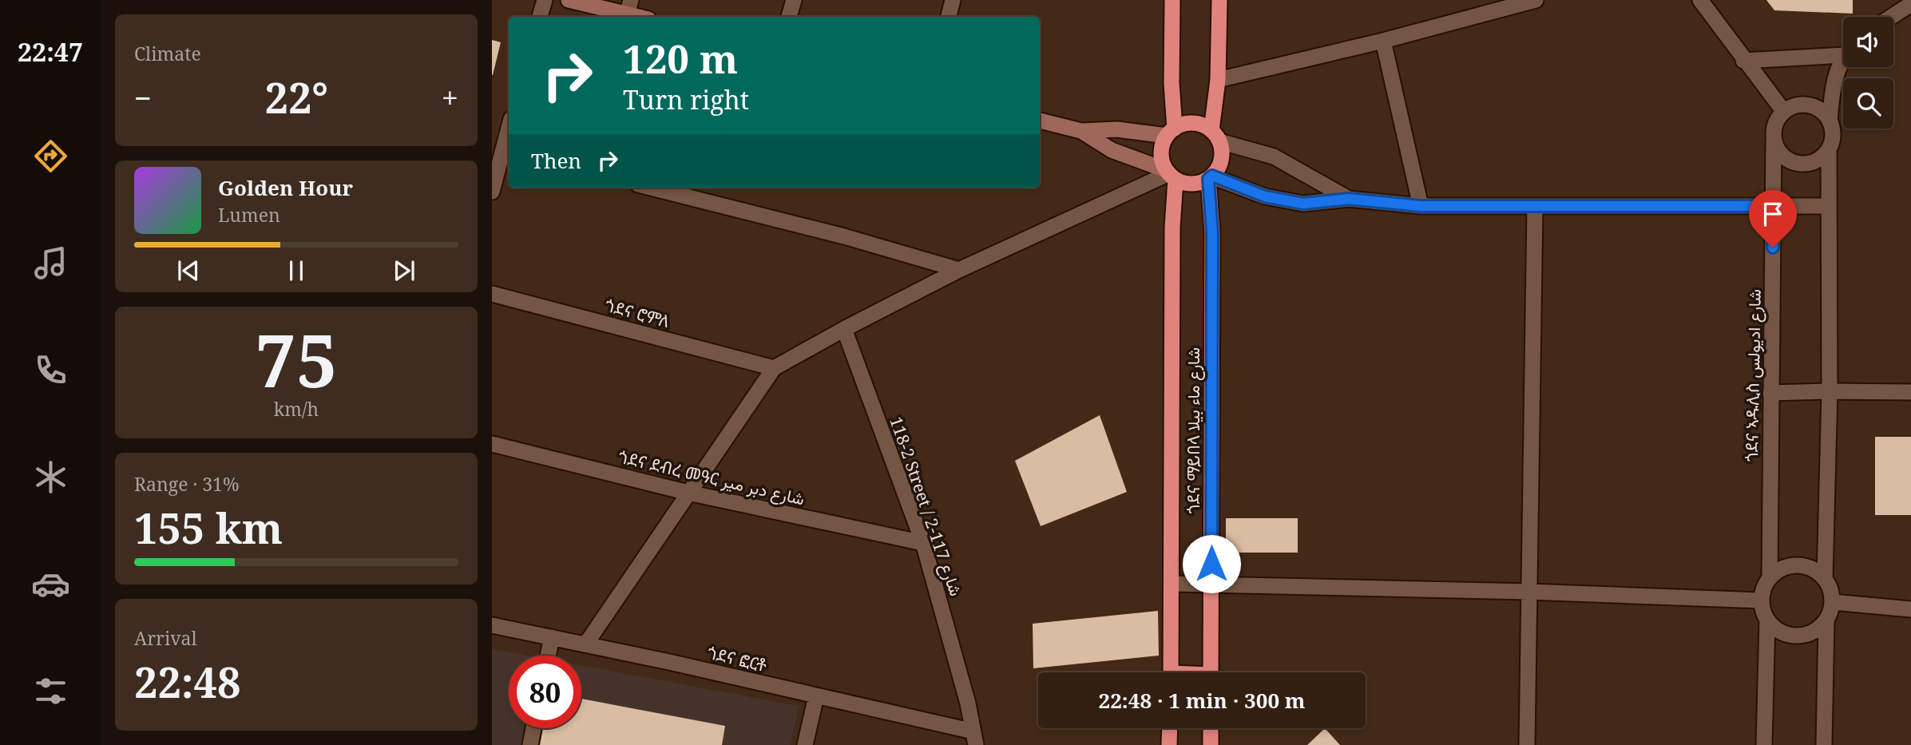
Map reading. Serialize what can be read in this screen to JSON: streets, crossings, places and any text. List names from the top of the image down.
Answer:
{
  "streets": {
    "highway": ["ጎደና ማይበላ شارع ماء بيلا"],
    "street": [
      "ጎደና ሮምለ",
      "ጎደና ኣዱሊስ شارع اديولس",
      "ጎደና ደብረ መዓር شارع دبر مير",
      "118-2 Street / شارع 117-2",
      "ጎደና ፎርቶ"
    ]
  },
  "crossings": [
    ["ጎደና ደብረ መዓር شارع دبر مير", "118-2 Street / شارع 117-2"],
    ["118-2 Street / شارع 117-2", "ጎደና ፎርቶ"]
  ],
  "page": {
    "tabs": "22:47",
    "tile": [
      "Climate",
      ["75", "km/h"],
      ["Range · 31%", "155 km"],
      ["Arrival", "22:48"]
    ],
    "turn": ["120 m", "Turn right"],
    "heat": ["−", "22°", "+"],
    "then": "Then",
    "song": ["Golden Hour", "Lumen"],
    "limit": "80",
    "trip": "22:48 · 1 min · 300 m"
  }
}
